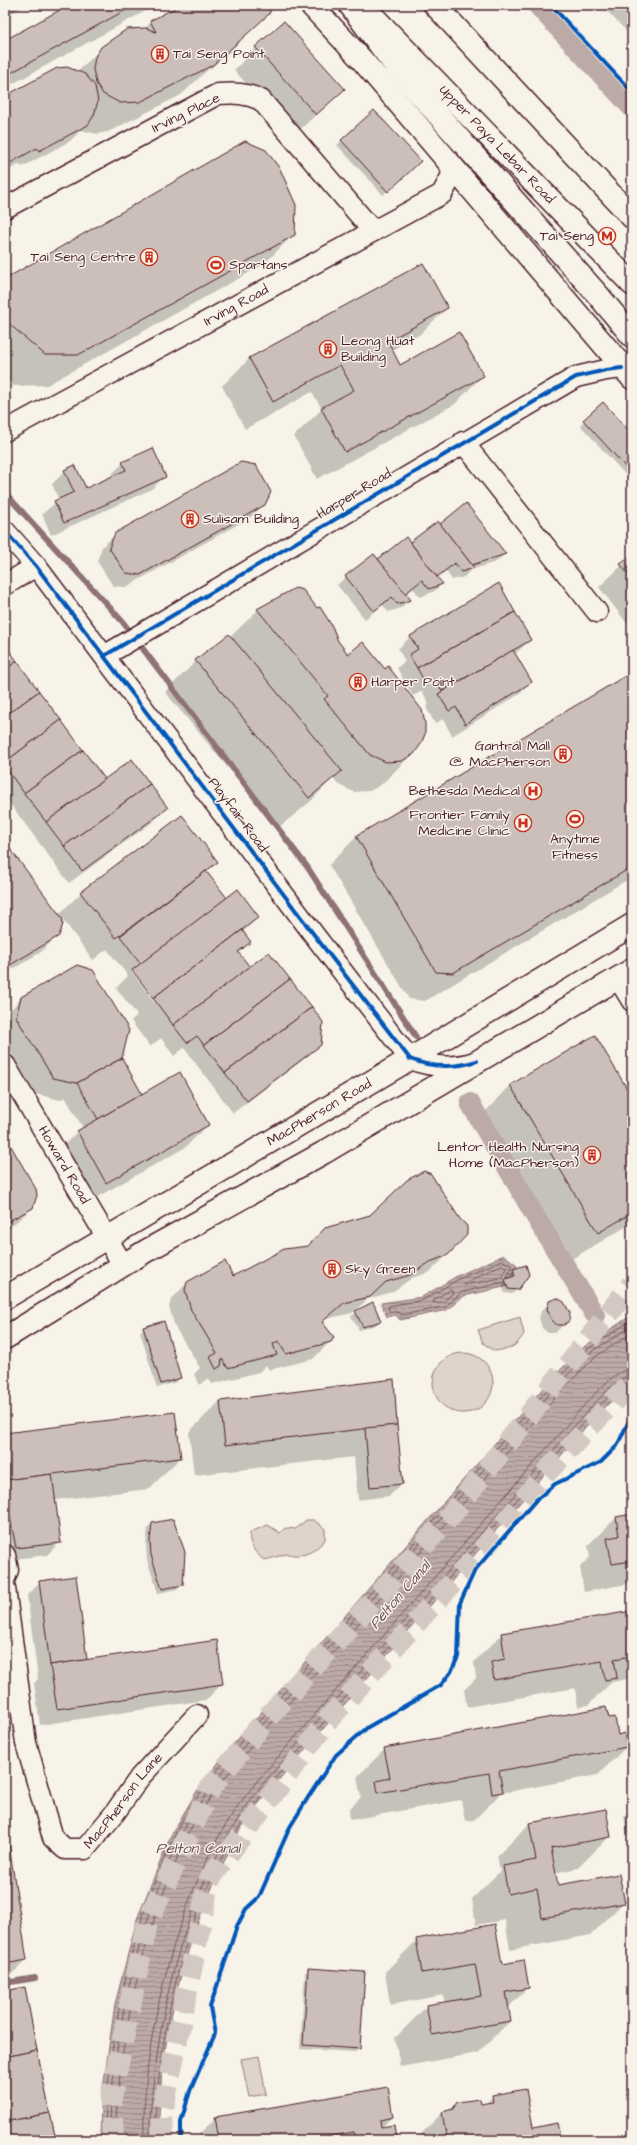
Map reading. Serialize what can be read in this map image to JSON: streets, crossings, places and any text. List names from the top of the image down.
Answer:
{
  "streets": {
    "main road": ["Upper Paya Lebar Road", "MacPherson Road"],
    "street": [
      "Irving Place",
      "Irving Road",
      "Harper Road",
      "Playfair Road",
      "Howard Road",
      "MacPherson Lane"
    ]
  },
  "crossings": [
    ["Irving Place", "Irving Road"],
    ["Harper Road", "Playfair Road"],
    ["Playfair Road", "MacPherson Road"],
    ["MacPherson Road", "Howard Road"]
  ],
  "water": ["Pelton Canal"],
  "places": {
    "building": [
      "Tai Seng Point",
      "Tai Seng Centre",
      "Leong Huat Building",
      "Sulisam Building",
      "Harper Point",
      "Gantral Mall @ MacPherson",
      "Lentor Health Nursing Home (MacPherson)",
      "Sky Green"
    ],
    "metro station": ["Tai Seng"],
    "sports": ["Spartans", "Anytime Fitness"],
    "hospital": ["Bethesda Medical", "Frontier Family Medicine Clinic"]
  }
}
